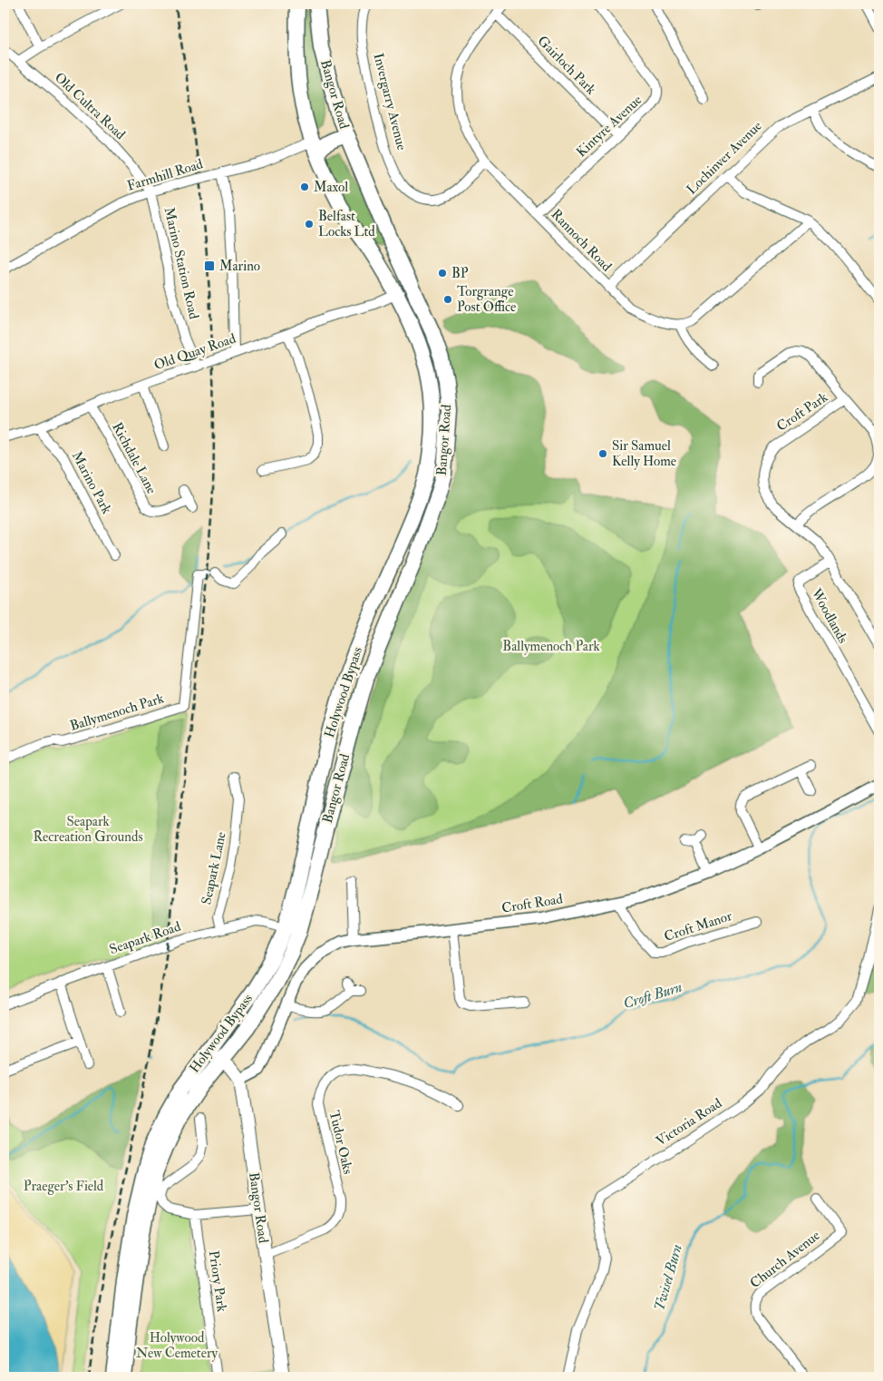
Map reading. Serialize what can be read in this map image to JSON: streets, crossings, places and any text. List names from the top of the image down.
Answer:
{
  "streets": {
    "highway": ["Bangor Road", "Holywood Bypass"],
    "street": [
      "Gairloch Park",
      "Invergarry Avenue",
      "Old Cultra Road",
      "Kintyre Avenue",
      "Lochinver Avenue",
      "Farmhill Road",
      "Rannoch Road",
      "Marino Station Road",
      "Old Quay Road",
      "Croft Park",
      "Richdale Lane",
      "Marino Park",
      "Woodlands",
      "Ballymenoch Park",
      "Seapark Lane",
      "Croft Road",
      "Croft Manor",
      "Seapark Road",
      "Victoria Road",
      "Tudor Oaks",
      "Church Avenue",
      "Priory Park"
    ]
  },
  "crossings": [
    ["Gairloch Park", "Kintyre Avenue"],
    ["Gairloch Park", "Rannoch Road"],
    ["Bangor Road", "Holywood Bypass"],
    ["Bangor Road", "Croft Road"],
    ["Bangor Road", "Seapark Road"],
    ["Bangor Road", "Tudor Oaks"],
    ["Invergarry Avenue", "Rannoch Road"],
    ["Old Cultra Road", "Farmhill Road"],
    ["Old Cultra Road", "Marino Station Road"],
    ["Kintyre Avenue", "Rannoch Road"],
    ["Lochinver Avenue", "Rannoch Road"],
    ["Farmhill Road", "Marino Station Road"],
    ["Farmhill Road", "Holywood Bypass"],
    ["Marino Station Road", "Old Quay Road"],
    ["Old Quay Road", "Richdale Lane"],
    ["Old Quay Road", "Marino Park"],
    ["Old Quay Road", "Holywood Bypass"],
    ["Croft Park", "Woodlands"],
    ["Holywood Bypass", "Seapark Road"],
    ["Seapark Lane", "Seapark Road"],
    ["Croft Road", "Croft Manor"]
  ],
  "water": ["Croft Burn", "Twisel Burn"],
  "parks": [
    "Ballymenoch Park",
    "Seapark Recreation Grounds",
    "Praeger's Field",
    "Holywood New Cemetery"
  ],
  "places": {
    "other": [
      "Maxol",
      "Belfast Locks Ltd",
      "BP",
      "Torgrange Post Office",
      "Sir Samuel Kelly Home"
    ],
    "transit": ["Marino"]
  }
}
